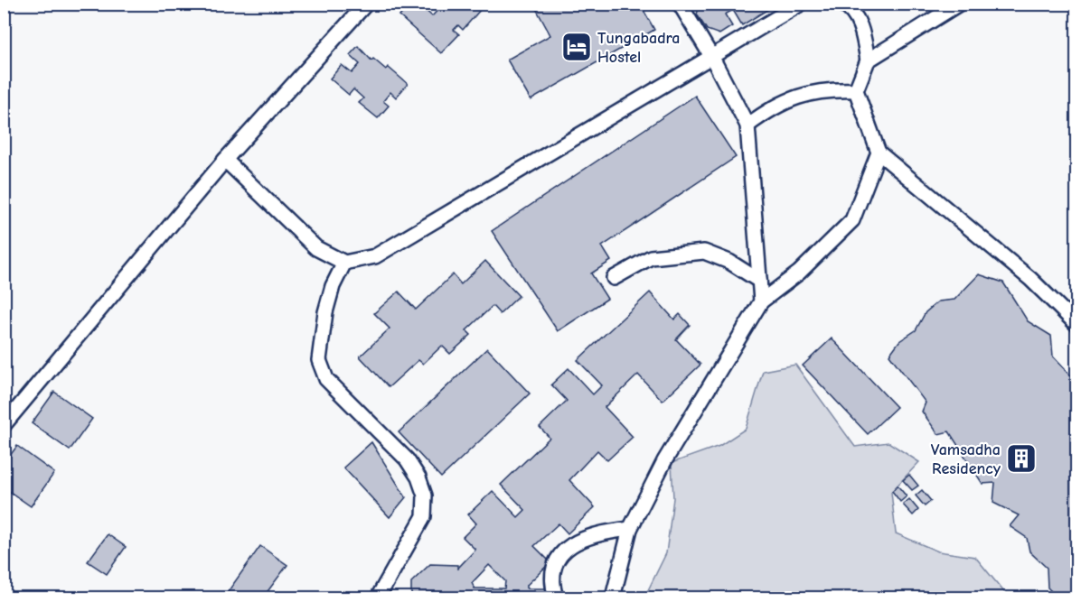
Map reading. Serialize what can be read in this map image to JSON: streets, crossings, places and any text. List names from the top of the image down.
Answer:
{
  "places": {
    "hotel": ["Tungabadra Hostel"],
    "building": ["Vamsadha Residency"]
  }
}
